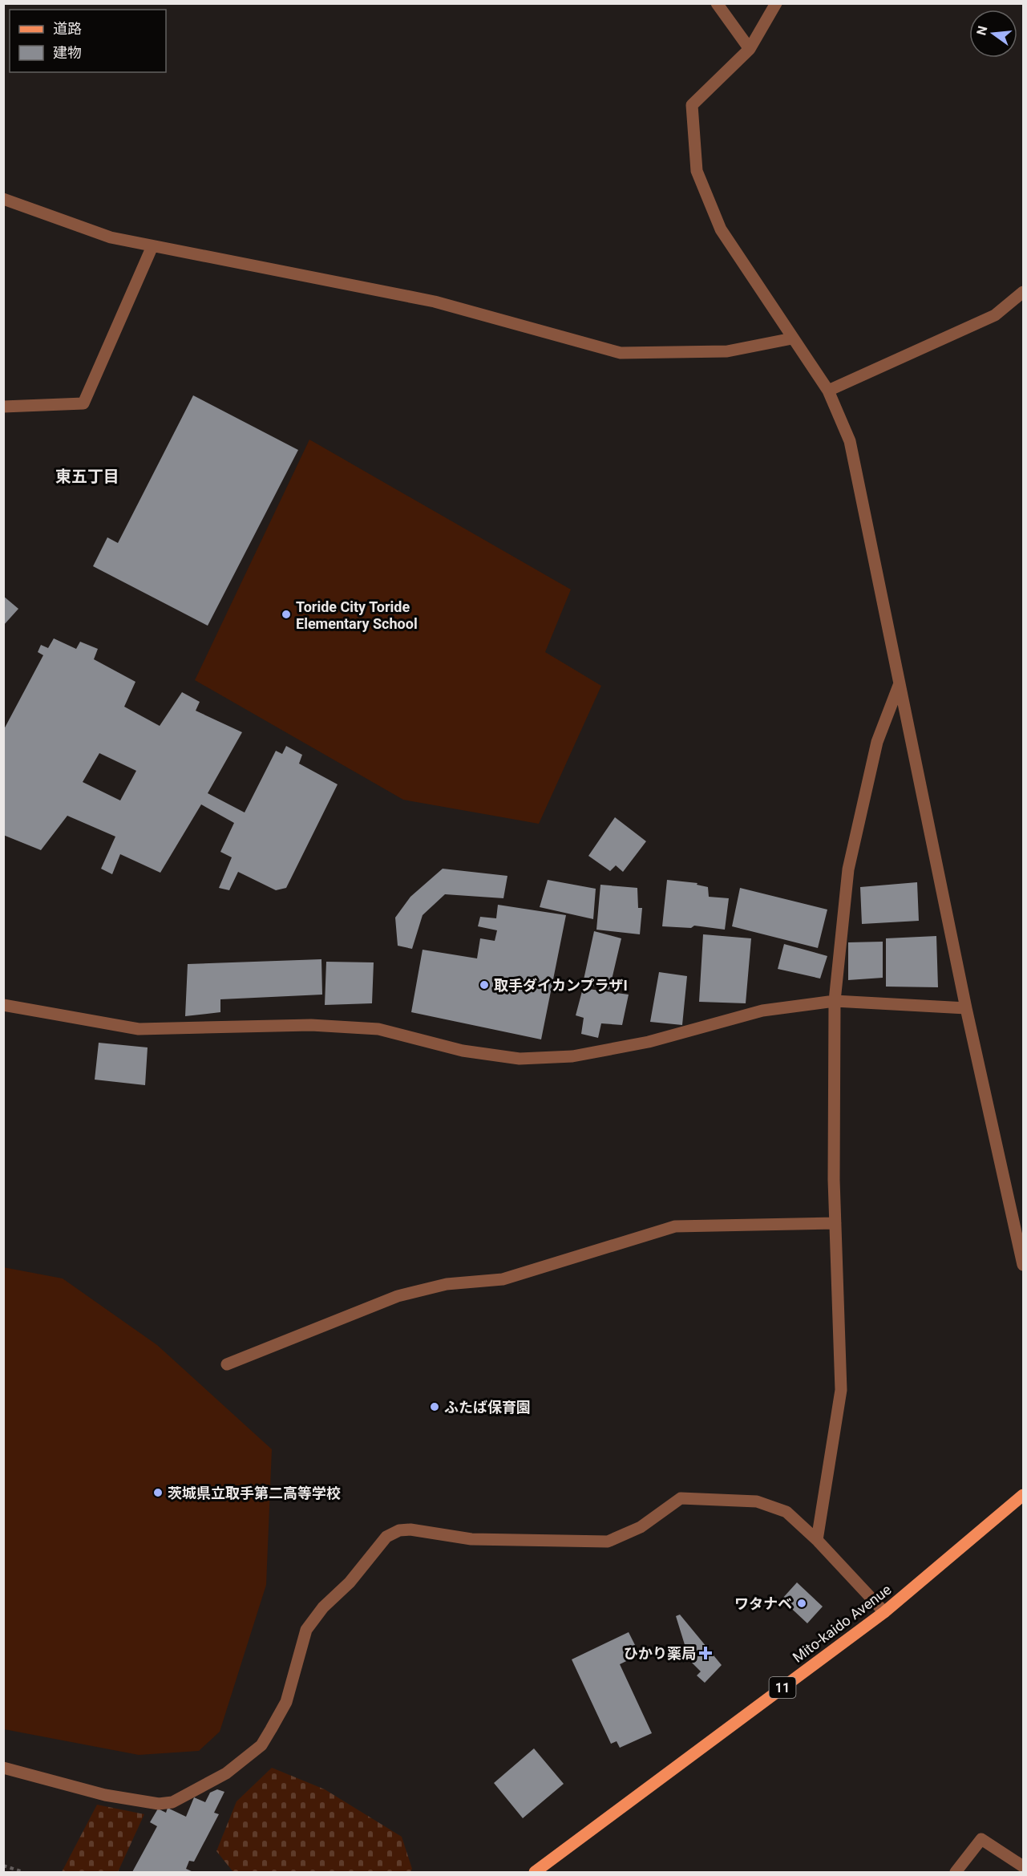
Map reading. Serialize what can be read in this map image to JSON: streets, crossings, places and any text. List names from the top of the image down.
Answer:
{
  "streets": {
    "main road": ["Mito-kaido Avenue", "11"]
  },
  "districts": ["東五丁目"],
  "places": {
    "other": [
      "Toride City Toride Elementary School",
      "取手ダイカンプラザI",
      "ふたば保育園",
      "茨城県立取手第二高等学校",
      "ワタナベ"
    ],
    "health": ["ひかり薬局"]
  },
  "legend": ["道路", "建物"],
  "north": "left"
}
